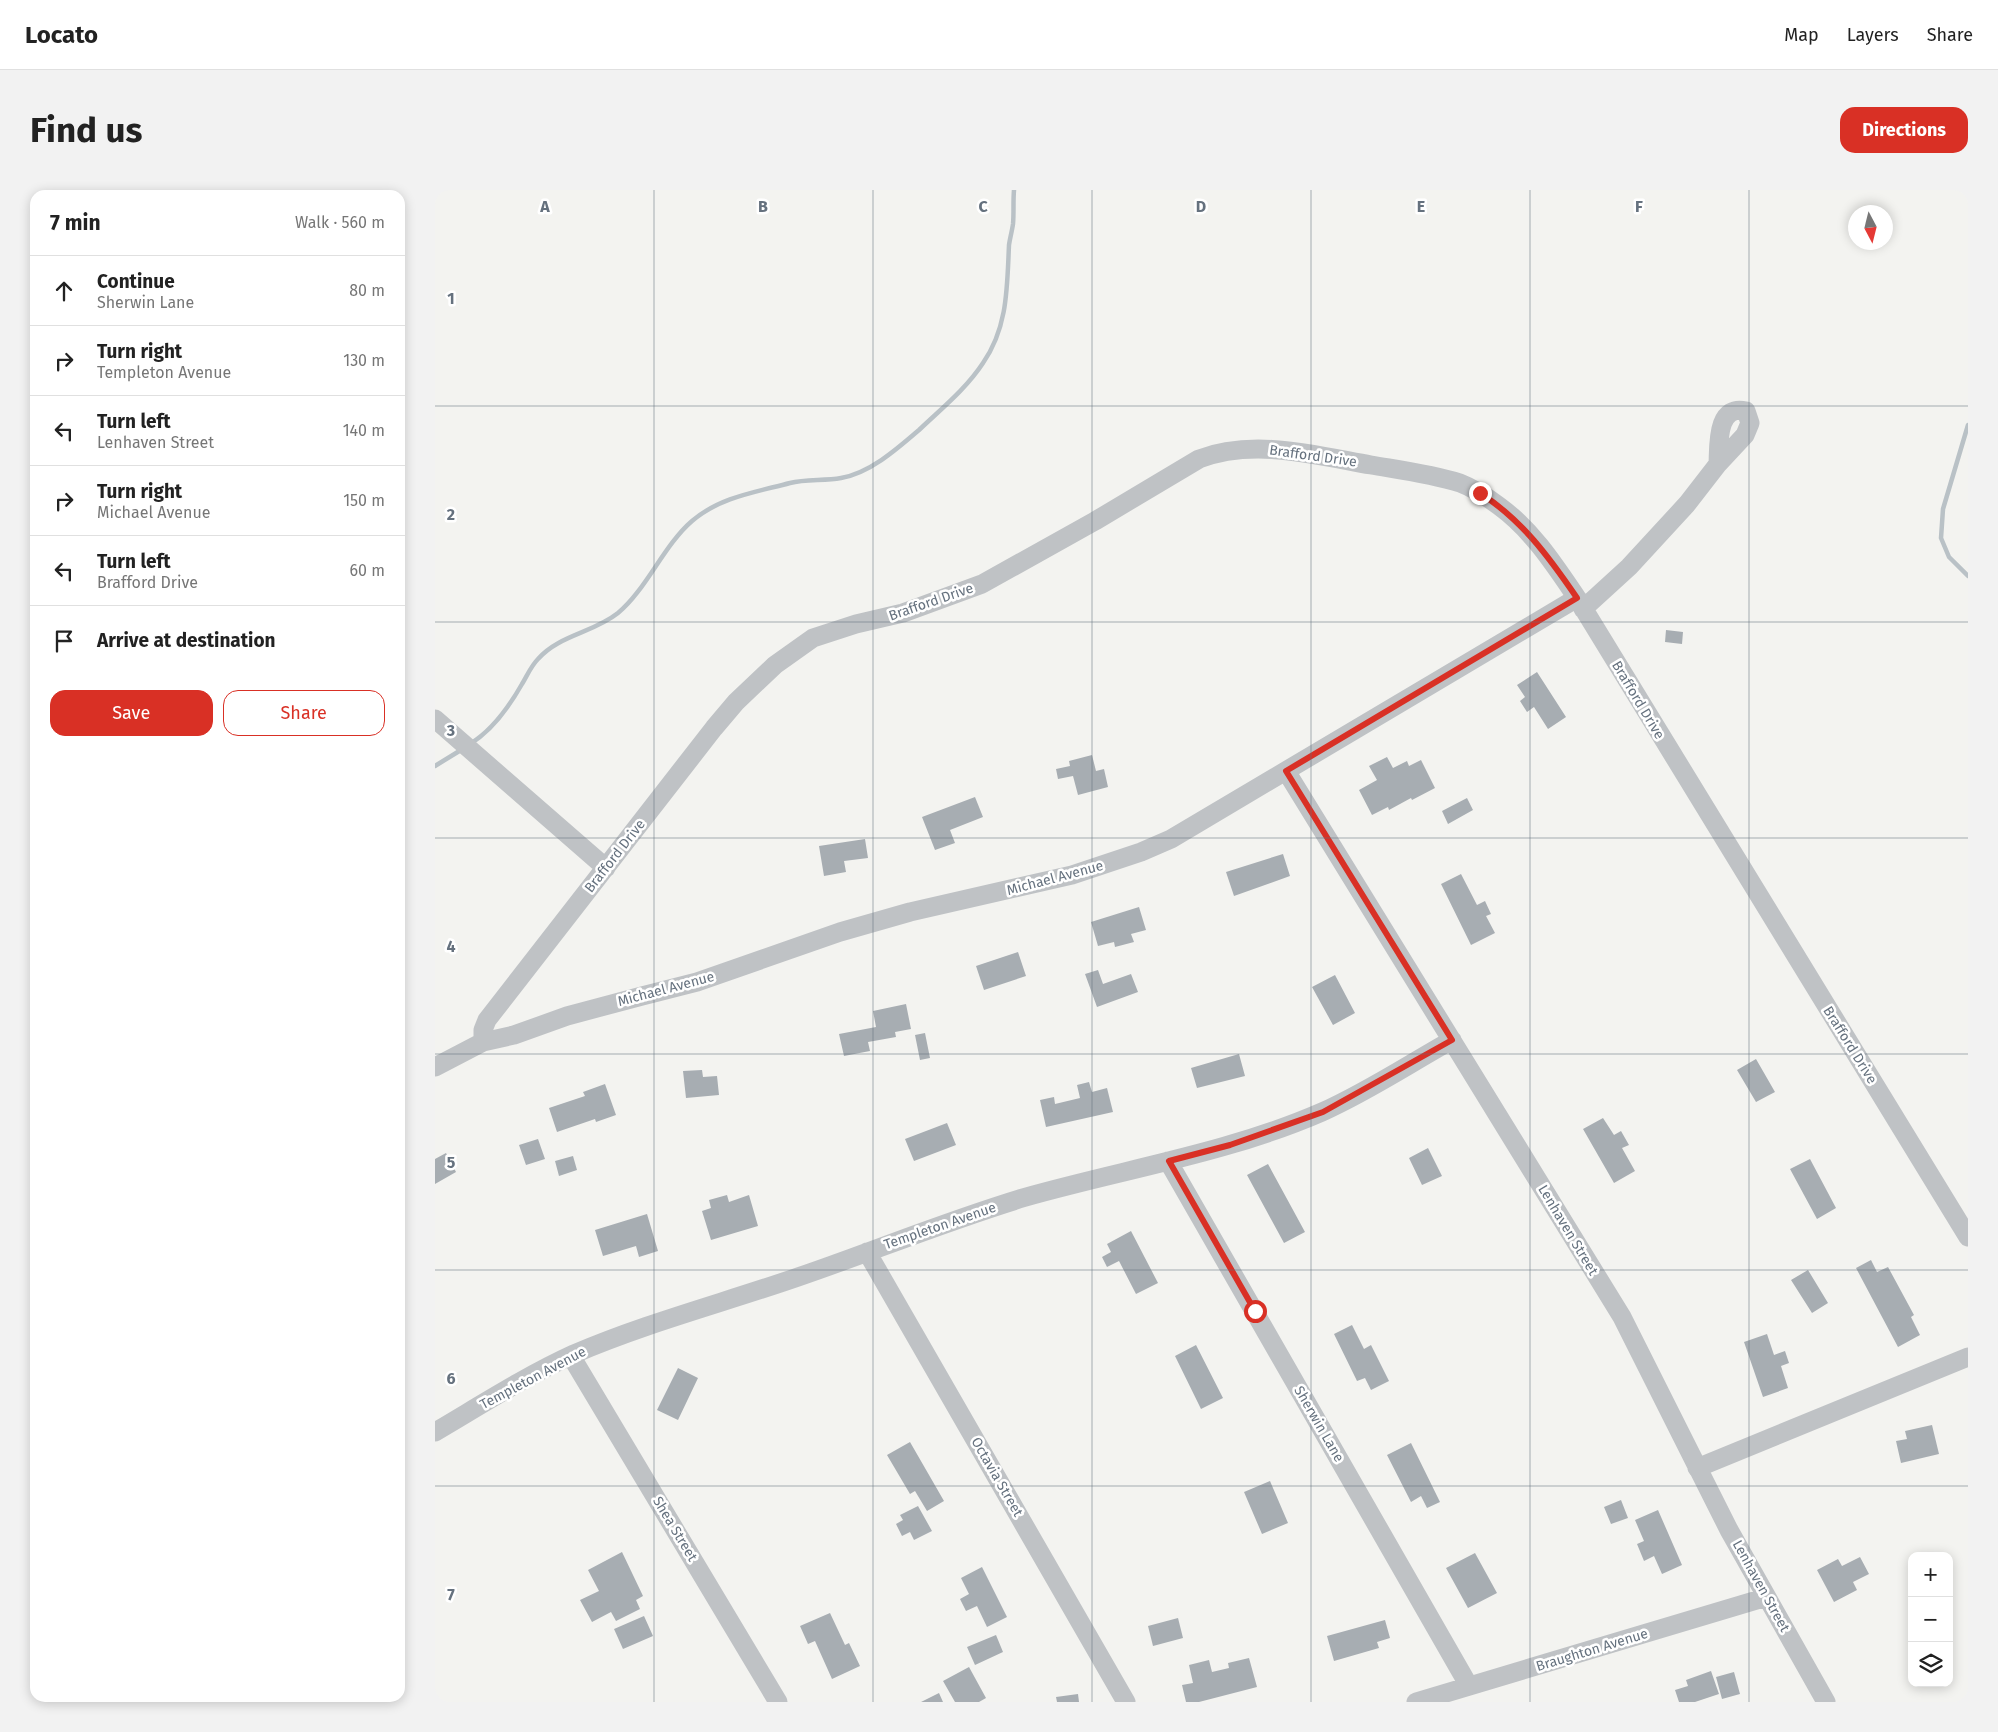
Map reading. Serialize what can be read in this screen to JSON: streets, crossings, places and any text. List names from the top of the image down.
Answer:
{
  "streets": {
    "street": [
      "Brafford Drive",
      "Michael Avenue",
      "Templeton Avenue",
      "Lenhaven Street",
      "Sherwin Lane",
      "Octavia Street",
      "Shea Street",
      "Braughton Avenue"
    ]
  },
  "crossings": [
    ["Brafford Drive", "Michael Avenue"],
    ["Michael Avenue", "Lenhaven Street"],
    ["Templeton Avenue", "Lenhaven Street"],
    ["Templeton Avenue", "Sherwin Lane"],
    ["Templeton Avenue", "Octavia Street"],
    ["Templeton Avenue", "Shea Street"],
    ["Lenhaven Street", "Braughton Avenue"],
    ["Sherwin Lane", "Braughton Avenue"]
  ],
  "north": "bottom",
  "page": {
    "header": "Locato",
    "nav": ["Map", "Layers", "Share"],
    "buttons": [
      "Directions",
      ["Save", "Share"]
    ],
    "title": "Find us",
    "heading": ["7 min", "Walk · 560 m"],
    "list": [
      ["Continue", "Sherwin Lane", "80 m"],
      ["Turn right", "Templeton Avenue", "130 m"],
      ["Turn left", "Lenhaven Street", "140 m"],
      ["Turn right", "Michael Avenue", "150 m"],
      ["Turn left", "Brafford Drive", "60 m"],
      "Arrive at destination"
    ],
    "map_buttons": ["+", "−"]
  },
  "grid": {
    "columns": [
      "A",
      "B",
      "C",
      "D",
      "E",
      "F"
    ],
    "rows": [
      "1",
      "2",
      "3",
      "4",
      "5",
      "6",
      "7"
    ]
  }
}
